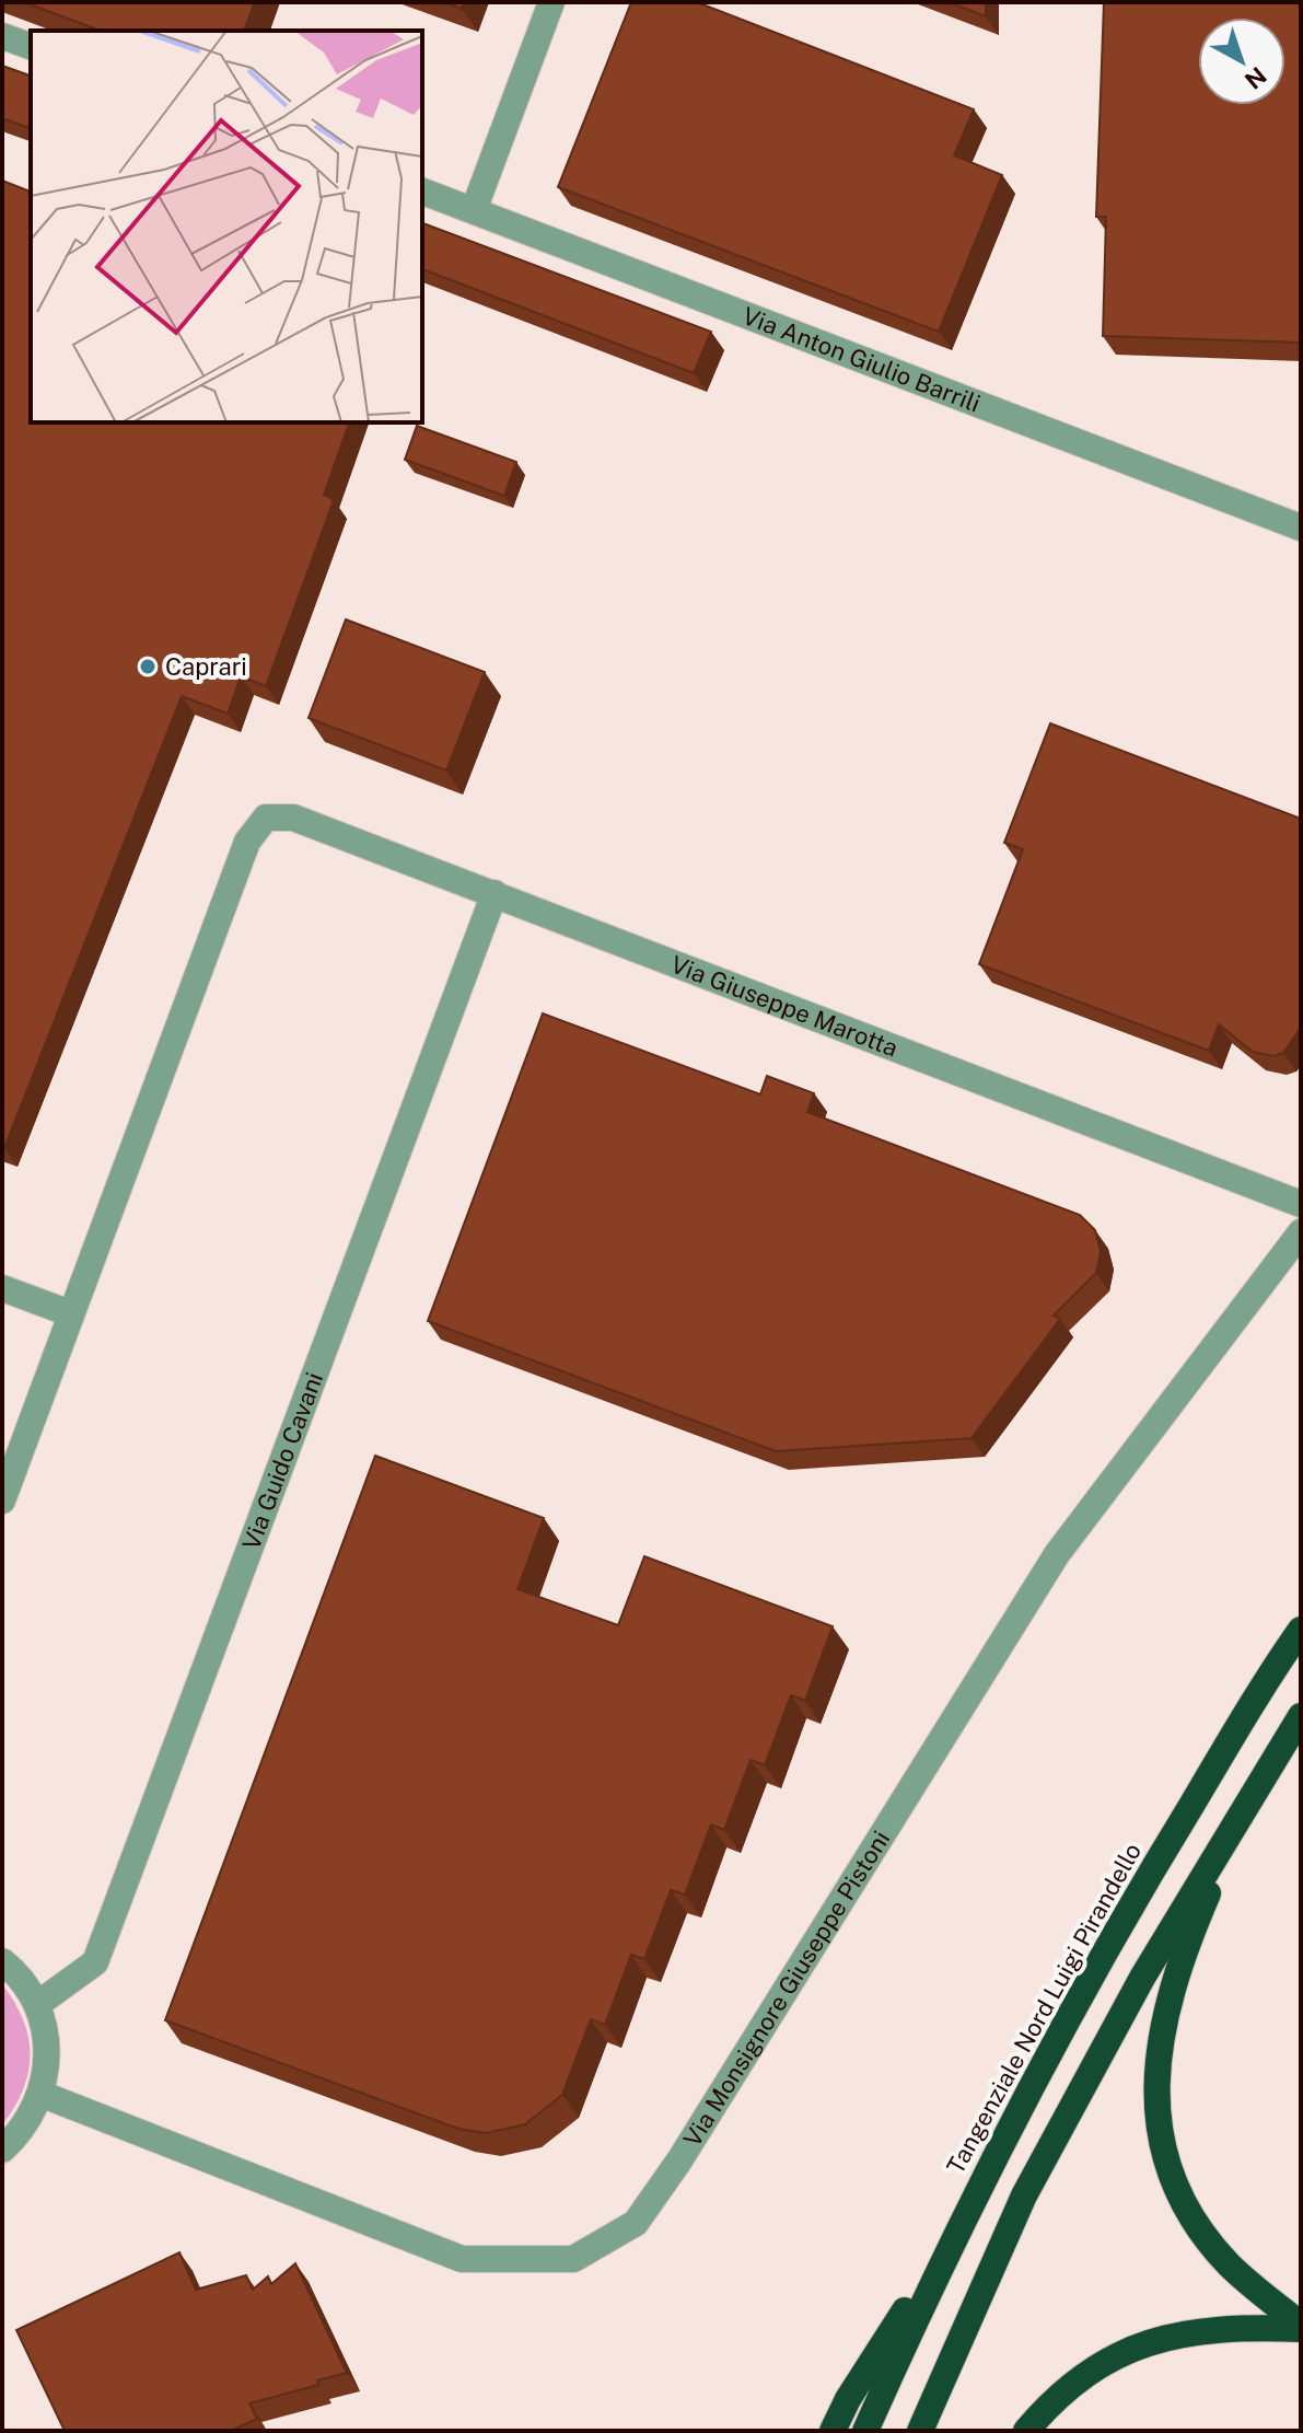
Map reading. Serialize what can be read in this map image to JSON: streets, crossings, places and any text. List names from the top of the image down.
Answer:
{
  "streets": {
    "highway": ["Tangenziale Nord Luigi Pirandello"],
    "street": [
      "Via Anton Giulio Barrili",
      "Via Giuseppe Marotta",
      "Via Guido Cavani",
      "Via Monsignore Giuseppe Pistoni"
    ]
  },
  "crossings": [
    ["Via Giuseppe Marotta", "Via Guido Cavani"]
  ],
  "places": ["Caprari"],
  "north": "bottom right"
}
